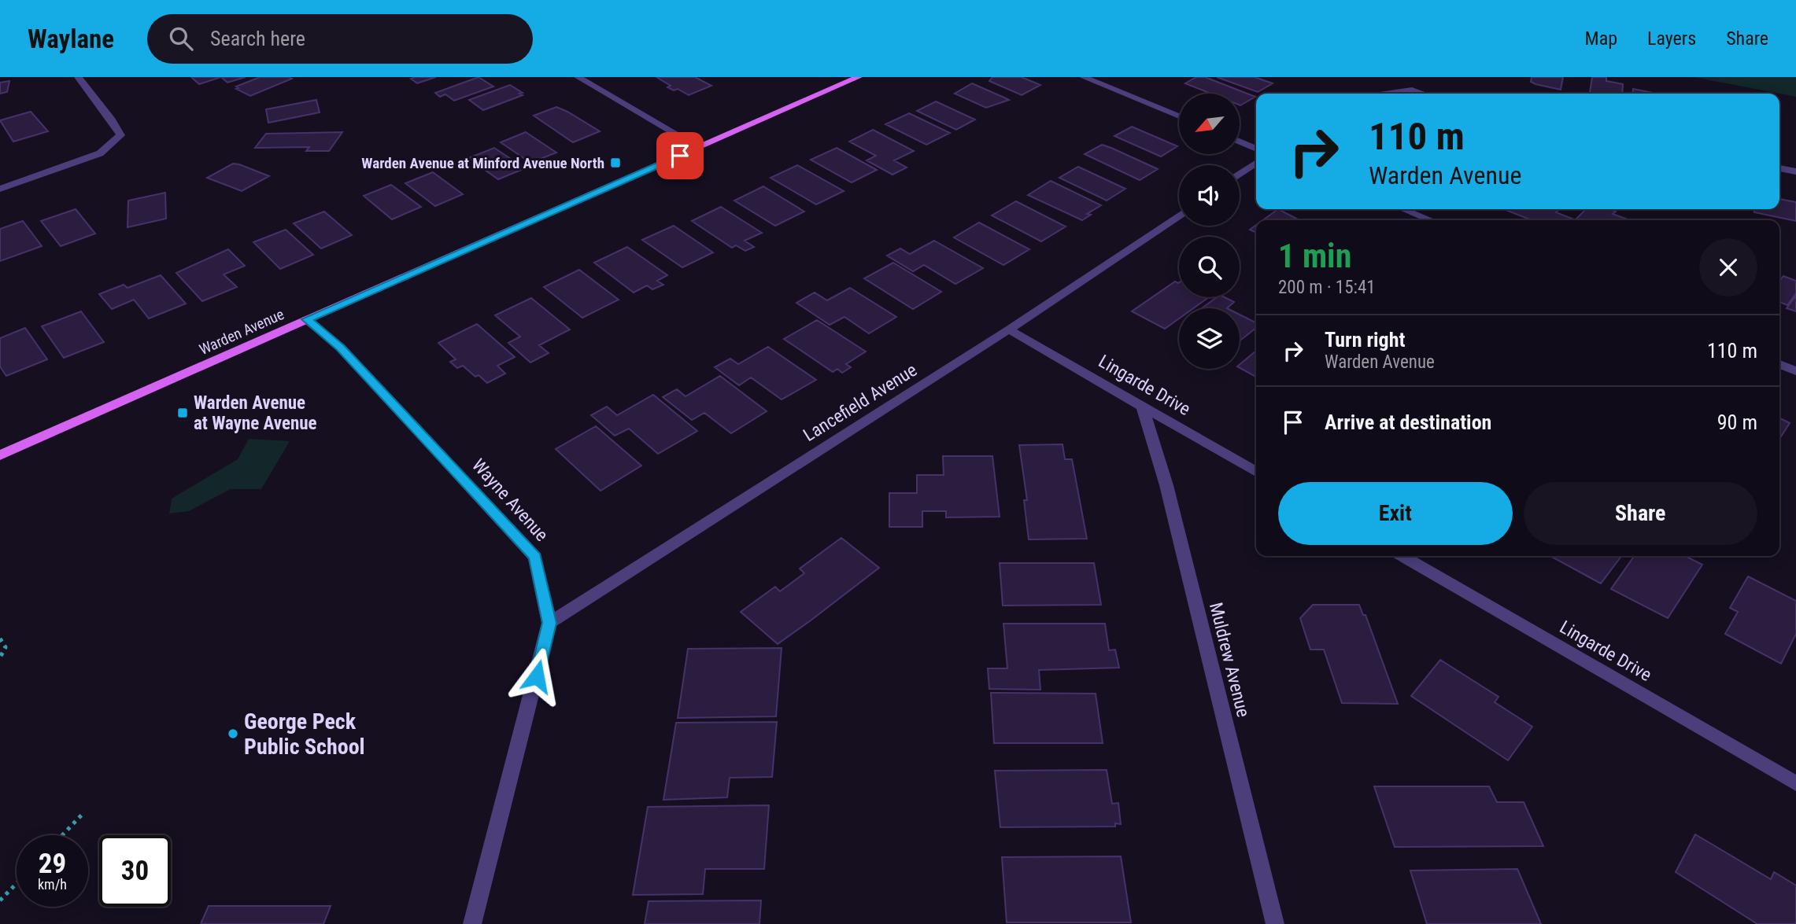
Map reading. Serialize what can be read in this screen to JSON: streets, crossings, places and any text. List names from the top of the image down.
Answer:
{
  "streets": {
    "main road": ["Warden Avenue"],
    "street": [
      "Lingarde Drive",
      "Lancefield Avenue",
      "Wayne Avenue",
      "Muldrew Avenue"
    ]
  },
  "crossings": [
    ["Warden Avenue", "Wayne Avenue"],
    ["Lingarde Drive", "Lancefield Avenue"],
    ["Lingarde Drive", "Muldrew Avenue"],
    ["Lancefield Avenue", "Wayne Avenue"]
  ],
  "places": {
    "transit": ["Warden Avenue at Minford Avenue North", "Warden Avenue at Wayne Avenue"],
    "other": ["George Peck Public School"]
  },
  "north": "bottom left",
  "page": {
    "header": "Waylane",
    "search": "Search here",
    "nav": ["Map", "Layers", "Share"],
    "turn": ["110 m", "Warden Avenue"],
    "heading": ["1 min", "200 m · 15:41"],
    "list": [
      {
        "name": "Turn right",
        "note": "Warden Avenue",
        "value": "110 m"
      },
      {
        "name": "Arrive at destination",
        "value": "90 m"
      }
    ],
    "buttons": ["Exit", "Share"],
    "speed": "29 km/h",
    "limit": "30"
  }
}
